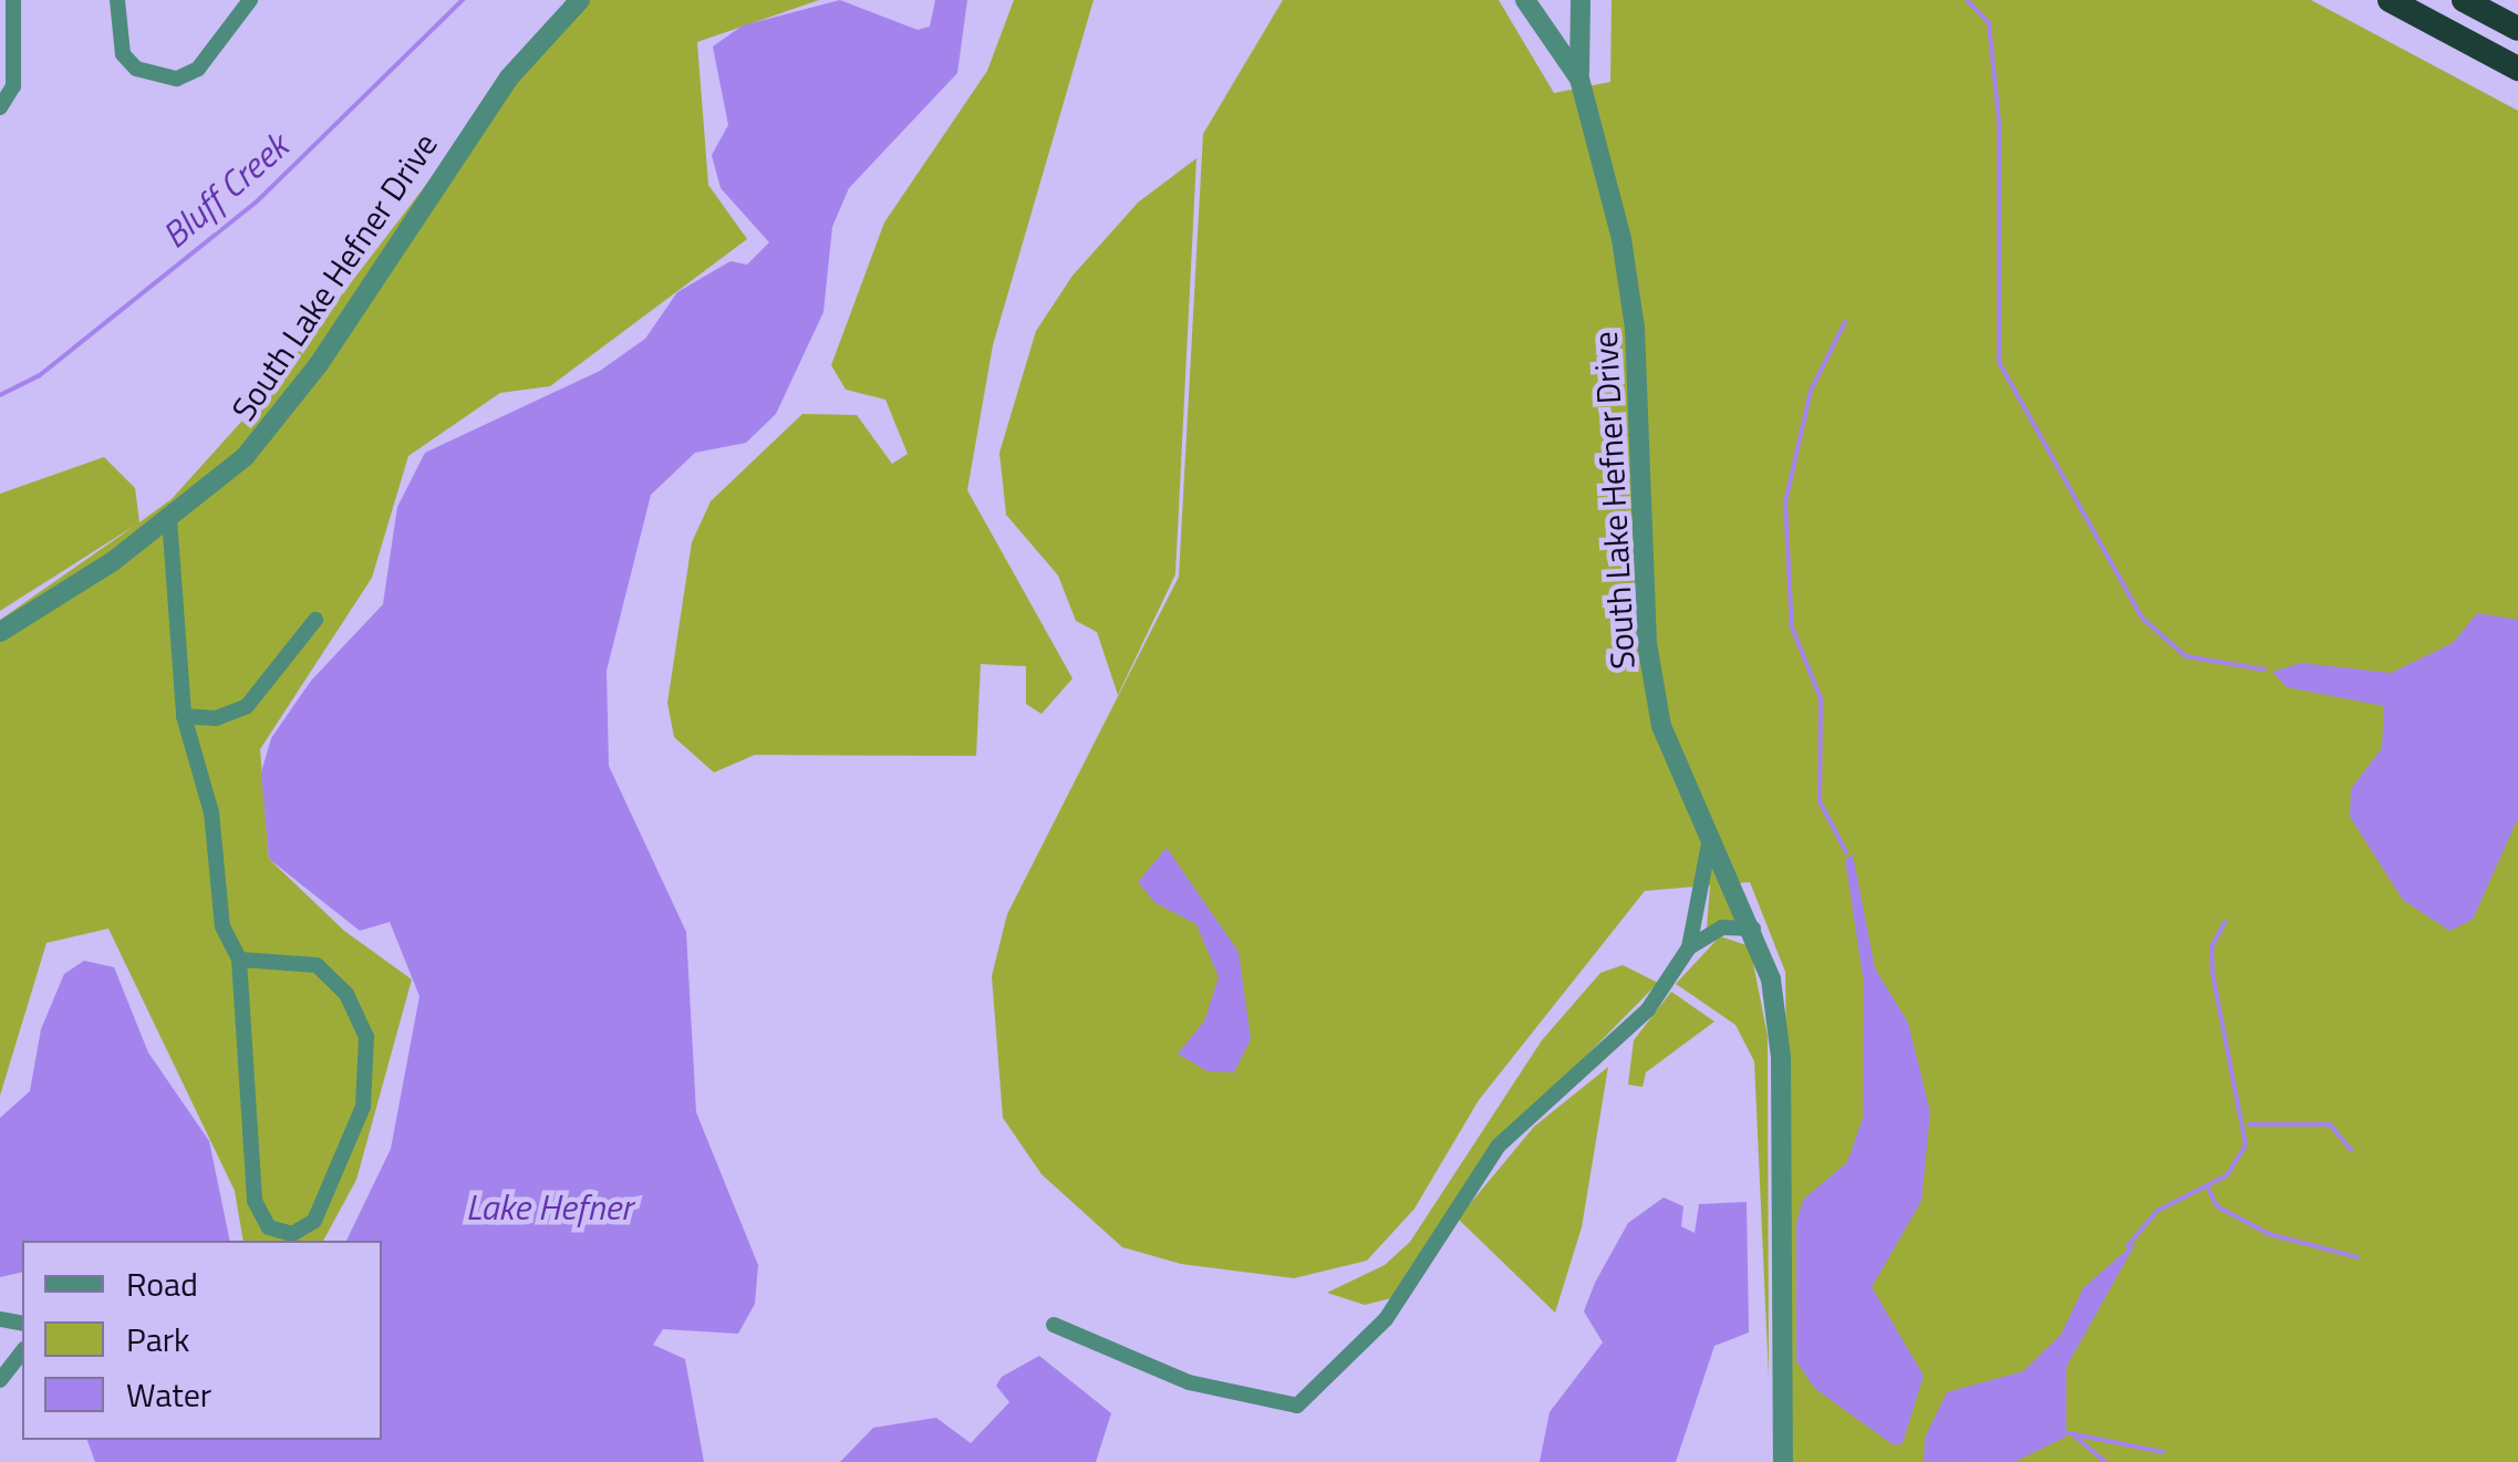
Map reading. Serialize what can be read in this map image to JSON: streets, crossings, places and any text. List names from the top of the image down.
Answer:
{
  "streets": {
    "street": ["South Lake Hefner Drive"]
  },
  "water": ["Bluff Creek", "Lake Hefner"],
  "legend": ["Road", "Park", "Water"]
}
